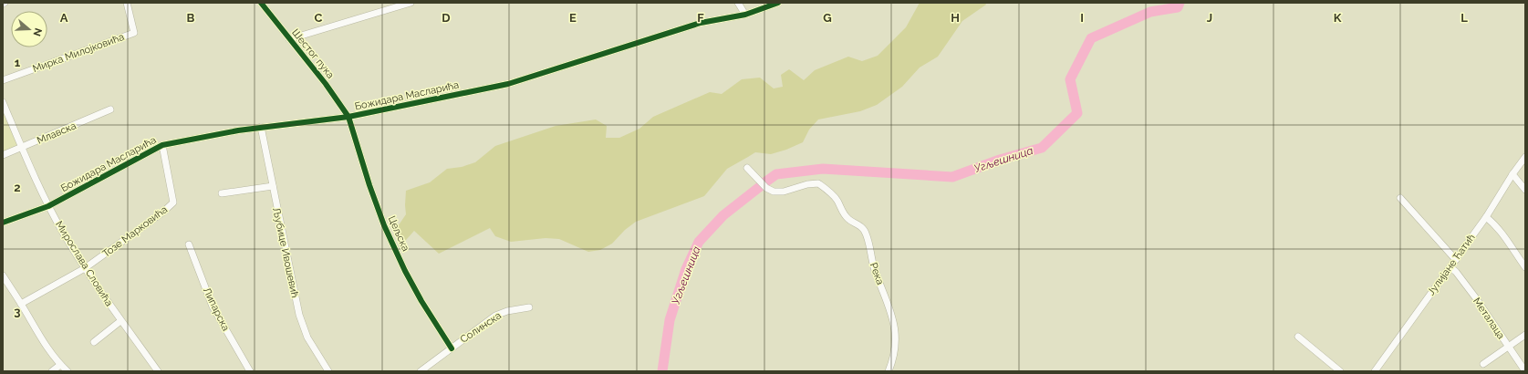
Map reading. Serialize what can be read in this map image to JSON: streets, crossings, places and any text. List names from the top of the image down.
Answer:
{
  "streets": {
    "street": [
      "Мирка Милојковића",
      "Шестог пука",
      "Божидара Масларића",
      "Млавска",
      "Тозе Марковића",
      "Цељска",
      "Љубице Ивошевић",
      "Мирослава Словића",
      "Јулијане Ћатић",
      "Река",
      "Липарска",
      "Металаца",
      "Солинска"
    ]
  },
  "crossings": [
    ["Шестог пука", "Божидара Масларића"],
    ["Шестог пука", "Цељска"],
    ["Божидара Масларића", "Тозе Марковића"],
    ["Божидара Масларића", "Цељска"],
    ["Божидара Масларића", "Љубице Ивошевић"],
    ["Божидара Масларића", "Мирослава Словића"],
    ["Млавска", "Мирослава Словића"],
    ["Тозе Марковића", "Мирослава Словића"],
    ["Цељска", "Солинска"],
    ["Јулијане Ћатић", "Металаца"]
  ],
  "water": ["Угљешница"],
  "north": "right",
  "grid": {
    "columns": [
      "A",
      "B",
      "C",
      "D",
      "E",
      "F",
      "G",
      "H",
      "I",
      "J",
      "K",
      "L"
    ],
    "rows": ["1", "2", "3"]
  }
}
